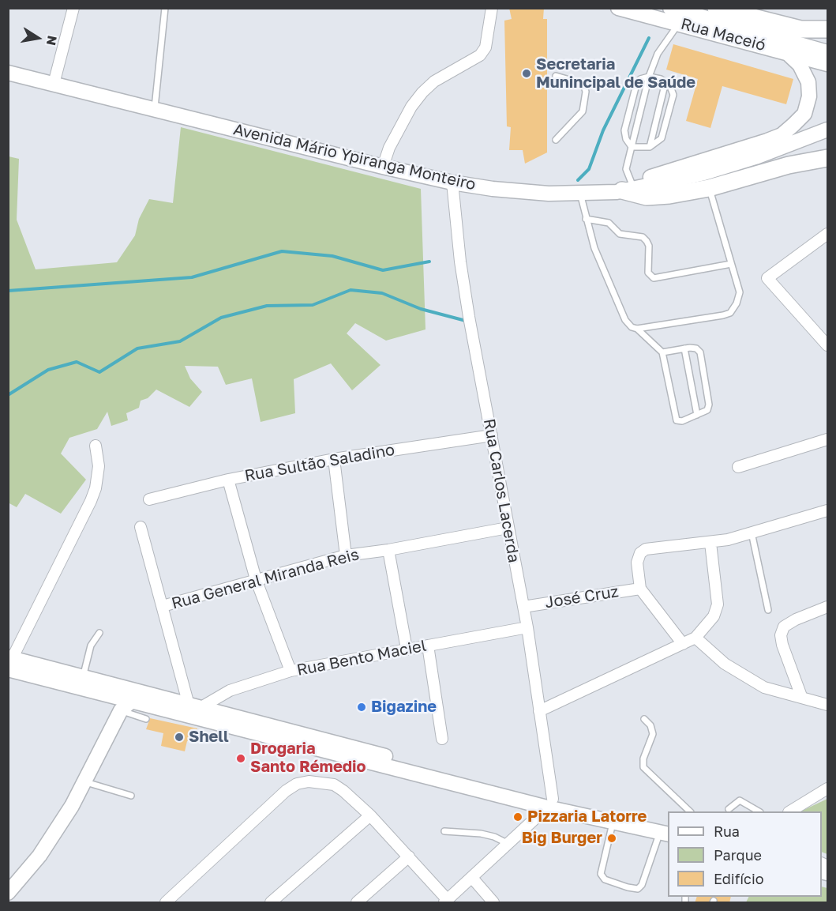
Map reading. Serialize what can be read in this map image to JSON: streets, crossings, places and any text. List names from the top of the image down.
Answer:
{
  "streets": {
    "main road": ["Rua Maceió", "Avenida Mário Ypiranga Monteiro"],
    "street": [
      "Rua Sultão Saladino",
      "Rua Carlos Lacerda",
      "Rua General Miranda Reis",
      "José Cruz",
      "Rua Bento Maciel"
    ]
  },
  "crossings": [
    ["Rua Maceió", "Avenida Mário Ypiranga Monteiro"],
    ["Avenida Mário Ypiranga Monteiro", "Rua Carlos Lacerda"],
    ["Rua Sultão Saladino", "Rua Carlos Lacerda"],
    ["Rua Carlos Lacerda", "Rua General Miranda Reis"],
    ["Rua Carlos Lacerda", "José Cruz"],
    ["Rua Carlos Lacerda", "Rua Bento Maciel"]
  ],
  "places": [
    "Secretaria Munincipal de Saúde",
    "Bigazine",
    "Shell",
    "Drogaria Santo Rémedio",
    "Pizzaria Latorre",
    "Big Burger"
  ],
  "legend": ["Rua", "Parque", "Edifício"],
  "north": "right"
}
